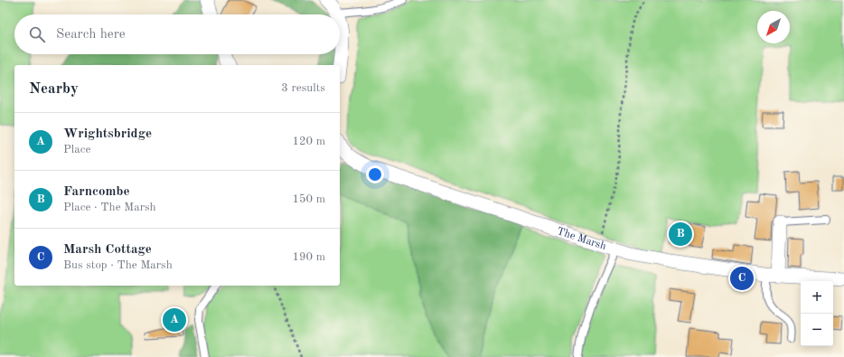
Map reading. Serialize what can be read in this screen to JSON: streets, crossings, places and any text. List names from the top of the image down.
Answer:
{
  "streets": {
    "street": ["The Marsh"]
  },
  "north": "bottom left",
  "page": {
    "search": "Search here",
    "heading": ["Nearby", "3 results"],
    "list": [
      {
        "mark": "A",
        "name": "Wrightsbridge",
        "note": "Place",
        "value": "120 m"
      },
      {
        "mark": "B",
        "name": "Farncombe",
        "note": "Place · The Marsh",
        "value": "150 m"
      },
      {
        "mark": "C",
        "name": "Marsh Cottage",
        "note": "Bus stop · The Marsh",
        "value": "190 m"
      }
    ],
    "pins": ["B", "C", "A"],
    "map_buttons": ["+", "−"]
  }
}
